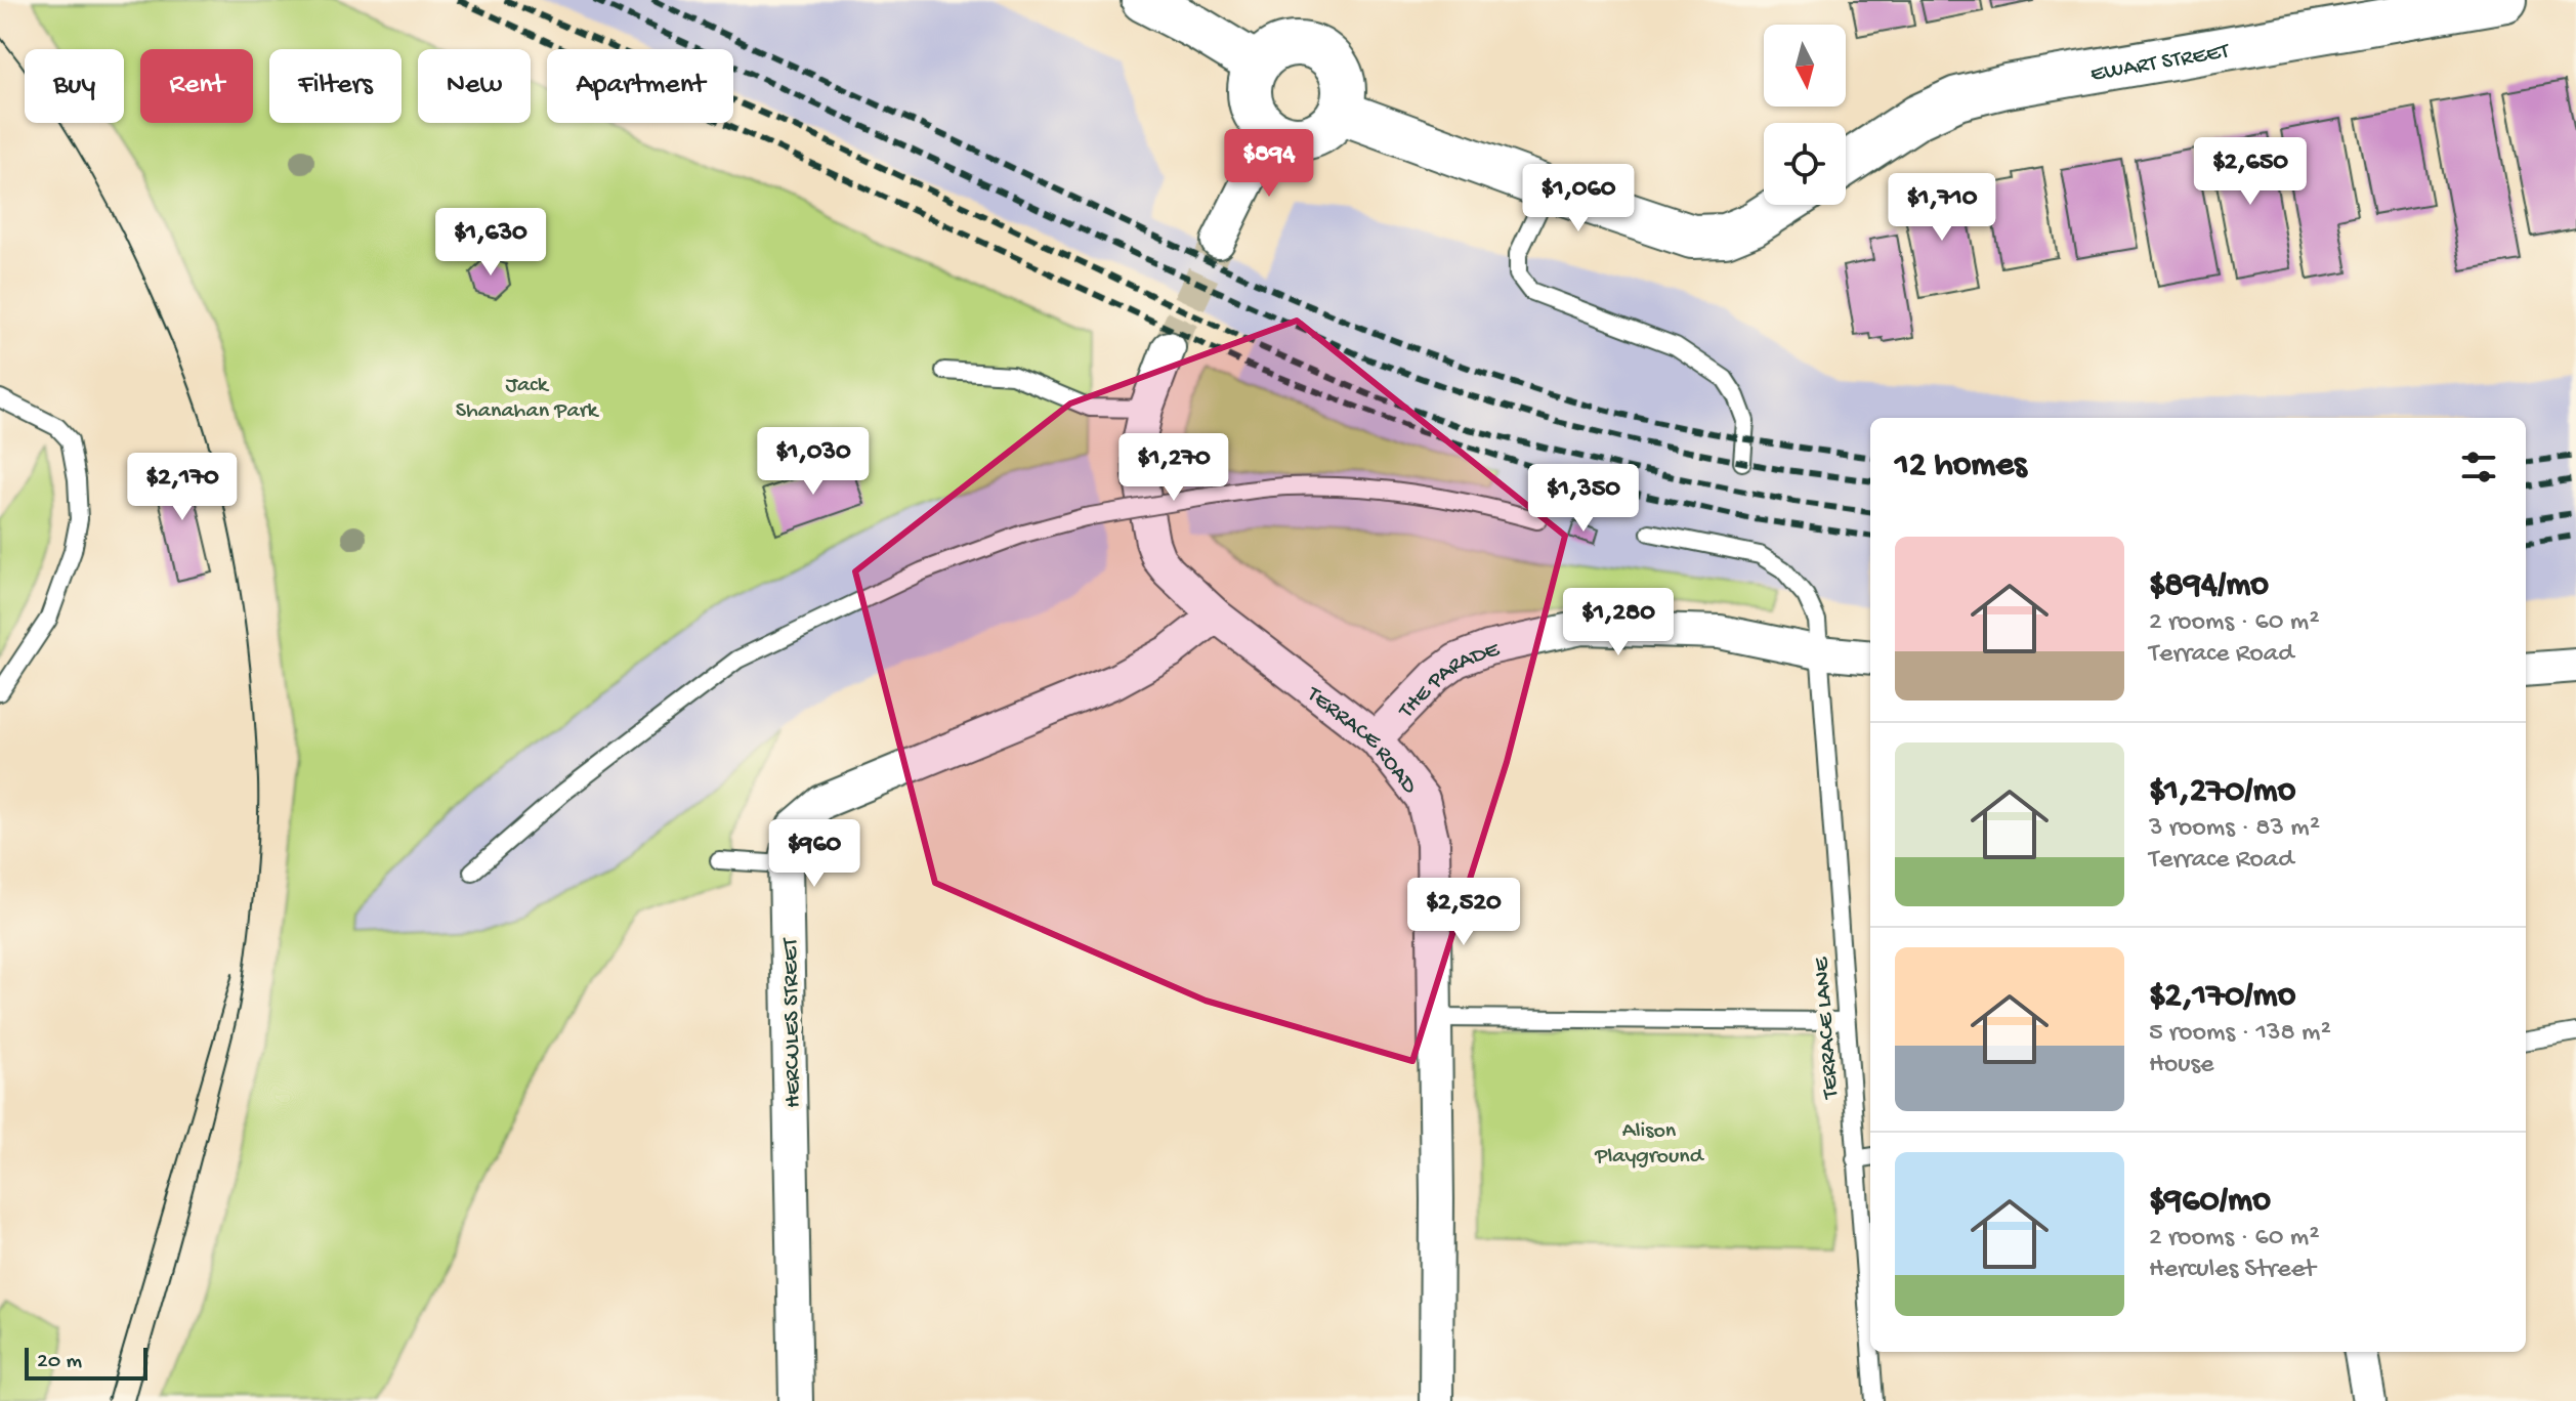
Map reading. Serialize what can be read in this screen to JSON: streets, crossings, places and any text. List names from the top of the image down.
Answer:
{
  "streets": {
    "street": [
      "EWART STREET",
      "THE PARADE",
      "TERRACE ROAD",
      "HERCULES STREET"
    ],
    "lane": ["TERRACE LANE"]
  },
  "crossings": [
    ["THE PARADE", "TERRACE ROAD"],
    ["THE PARADE", "TERRACE LANE"],
    ["TERRACE ROAD", "HERCULES STREET"]
  ],
  "parks": ["Jack Shanahan Park", "Alison Playground"],
  "scale_bar": "20 m",
  "north": "bottom",
  "page": {
    "chip": [
      "Buy",
      "Rent",
      "Filters",
      "New",
      "Apartment"
    ],
    "price": [
      "$894",
      "$2,650",
      "$1,060",
      "$1,710",
      "$1,630",
      "$1,030",
      "$1,270",
      "$2,170",
      "$1,350",
      "$1,280",
      "$960",
      "$2,520"
    ],
    "heading": "12 homes",
    "list": [
      {
        "name": "$894/mo",
        "note": "2 rooms · 60 m² · Terrace Road"
      },
      {
        "name": "$1,270/mo",
        "note": "3 rooms · 83 m² · Terrace Road"
      },
      {
        "name": "$2,170/mo",
        "note": "5 rooms · 138 m² · House"
      },
      {
        "name": "$960/mo",
        "note": "2 rooms · 60 m² · Hercules Street"
      }
    ],
    "scale": "20 m"
  }
}
